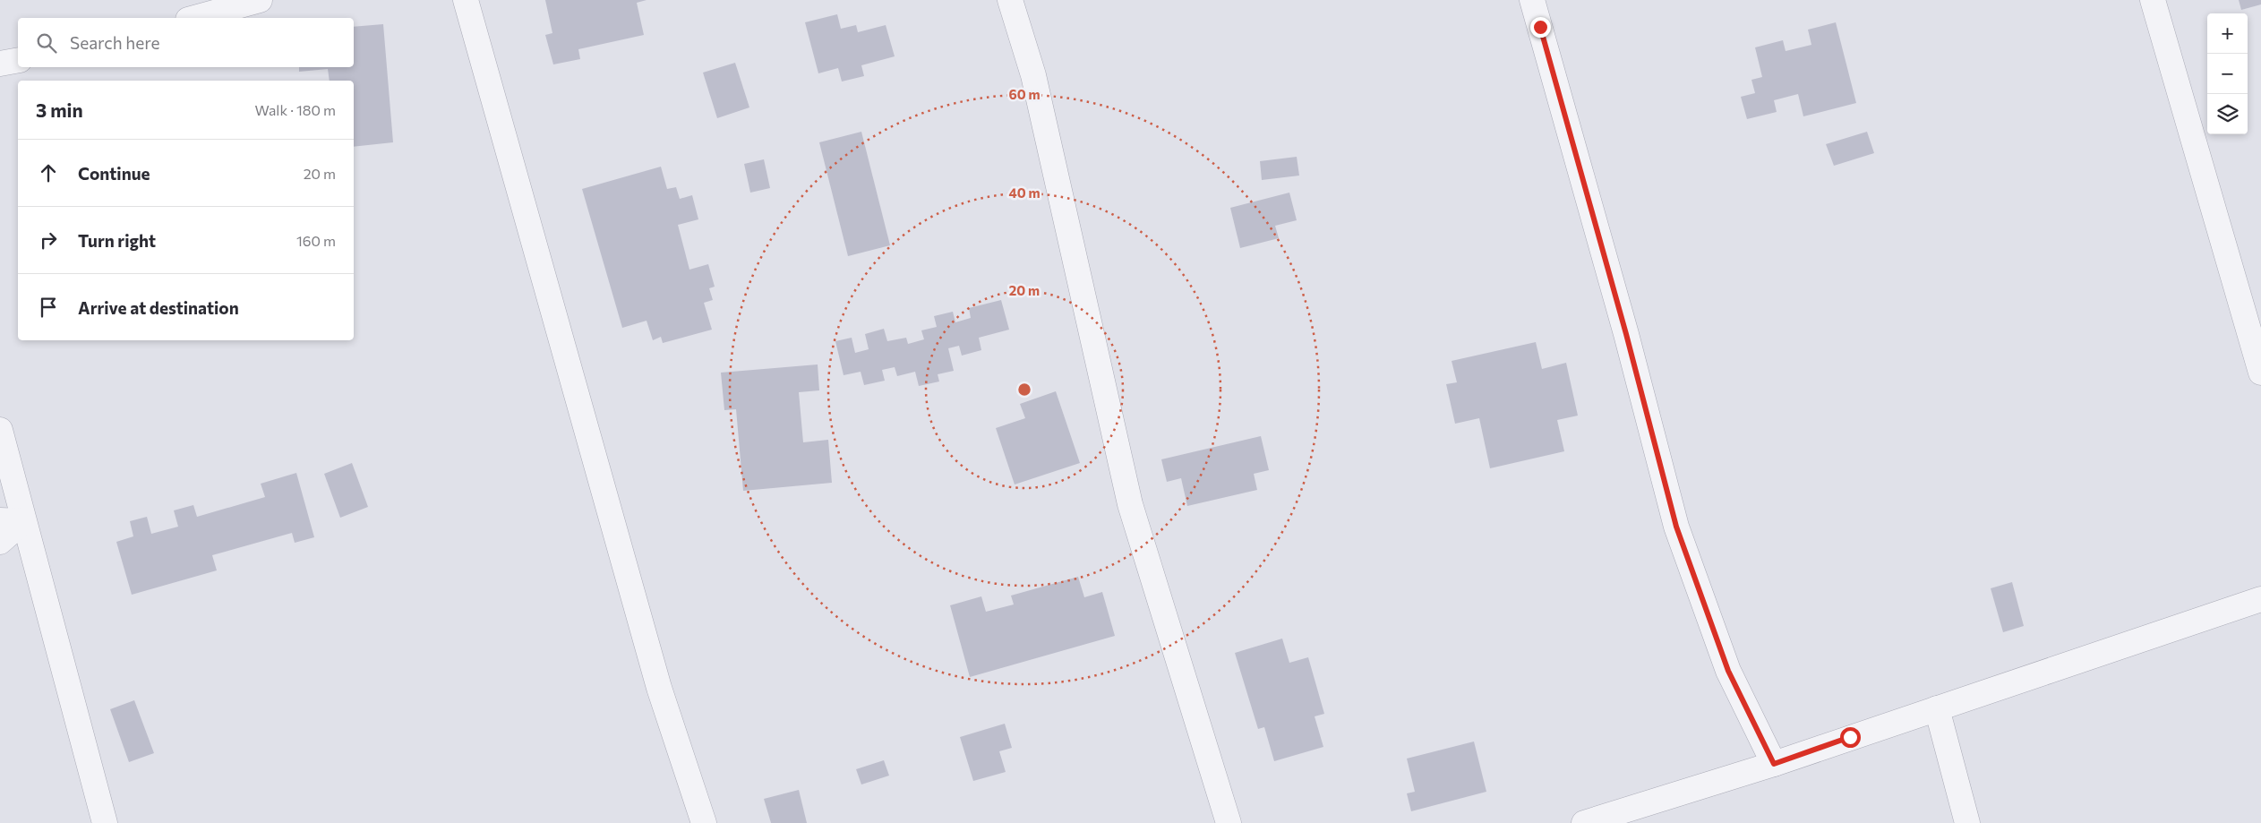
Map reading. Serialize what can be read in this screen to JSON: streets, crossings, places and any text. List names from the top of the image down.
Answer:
{
  "page": {
    "map_buttons": ["+", "−"],
    "search": "Search here",
    "heading": ["3 min", "Walk · 180 m"],
    "list": [
      ["Continue", "20 m"],
      ["Turn right", "160 m"],
      "Arrive at destination"
    ]
  },
  "rings": ["60 m", "40 m", "20 m"]
}
